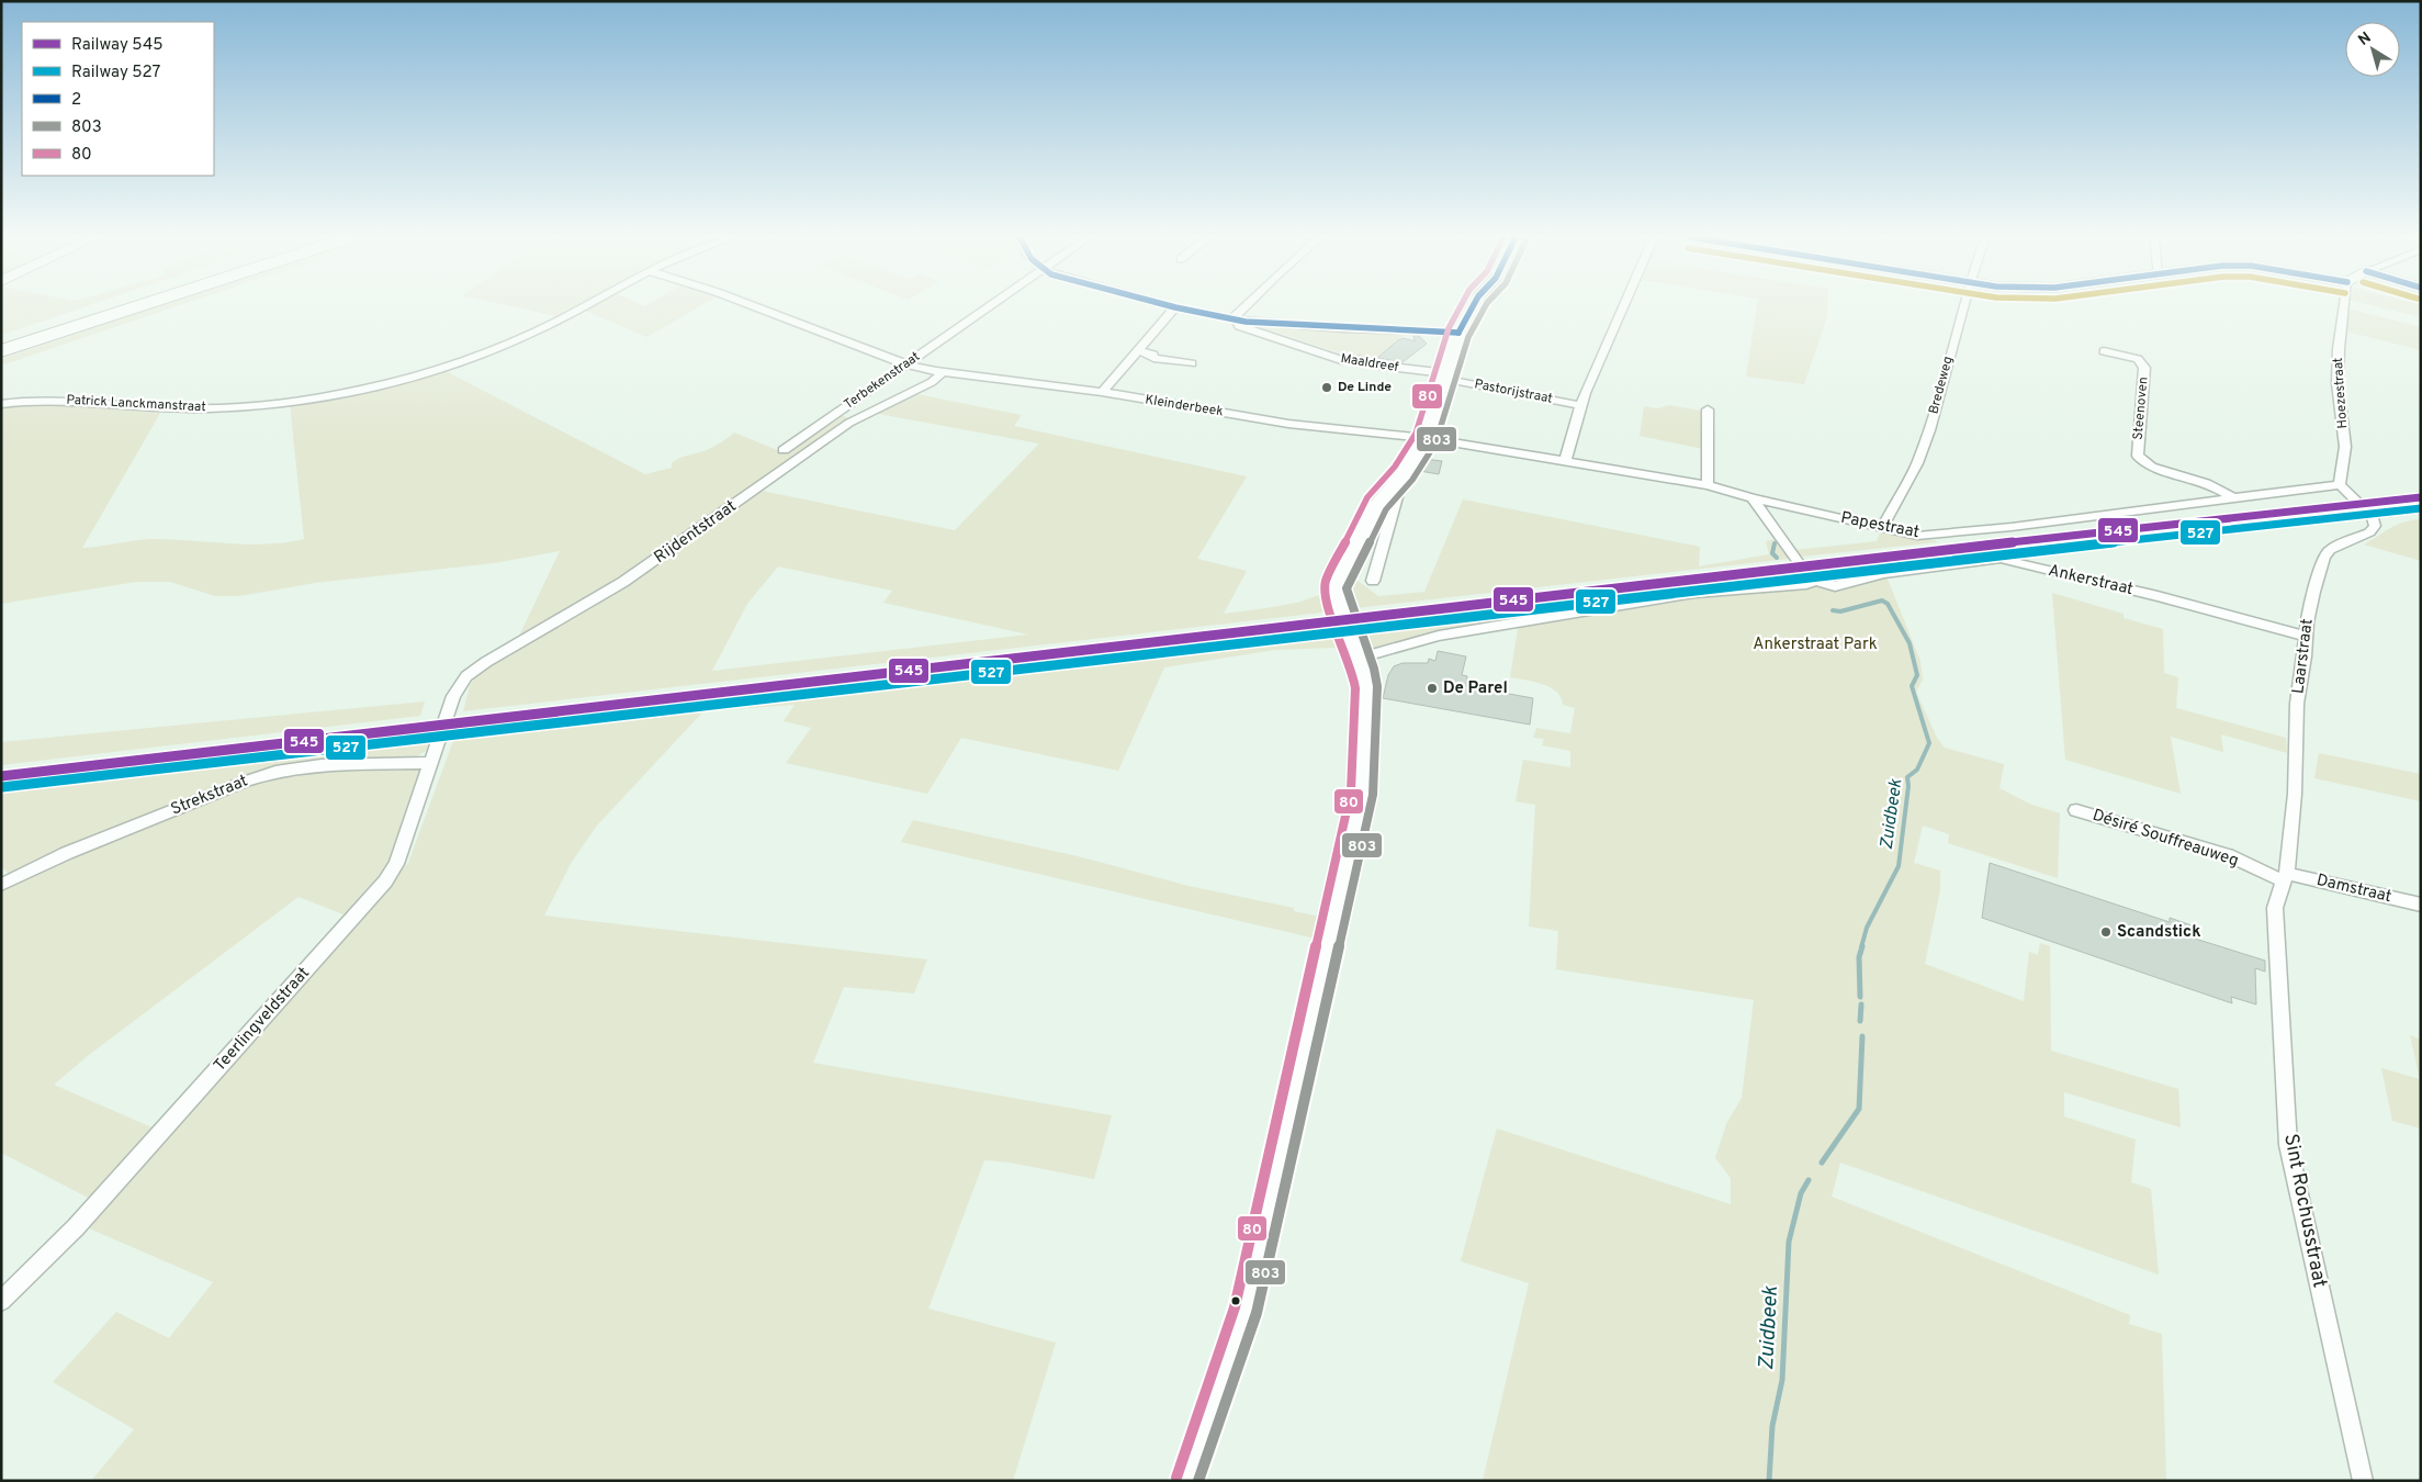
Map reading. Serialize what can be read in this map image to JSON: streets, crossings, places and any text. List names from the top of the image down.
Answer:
{
  "streets": {
    "street": [
      "Maaldreef",
      "Terbekenstraat",
      "Bredeweg",
      "Pastorijstraat",
      "Hoezestraat",
      "Patrick Lanckmanstraat",
      "Kleinderbeek",
      "Steenoven",
      "Papestraat",
      "Rijdentstraat",
      "Ankerstraat",
      "Laarstraat",
      "Strekstraat",
      "Désiré Souffreauweg",
      "Damstraat",
      "Teerlingveldstraat",
      "Sint Rochusstraat"
    ]
  },
  "crossings": [
    ["Maaldreef", "Pastorijstraat"],
    ["Terbekenstraat", "Kleinderbeek"],
    ["Bredeweg", "Papestraat"],
    ["Hoezestraat", "Papestraat"],
    ["Hoezestraat", "Laarstraat"],
    ["Kleinderbeek", "Papestraat"],
    ["Kleinderbeek", "Rijdentstraat"],
    ["Steenoven", "Papestraat"],
    ["Papestraat", "Laarstraat"],
    ["Rijdentstraat", "Teerlingveldstraat"],
    ["Ankerstraat", "Laarstraat"],
    ["Laarstraat", "Désiré Souffreauweg"],
    ["Laarstraat", "Damstraat"],
    ["Laarstraat", "Sint Rochusstraat"],
    ["Strekstraat", "Teerlingveldstraat"],
    ["Désiré Souffreauweg", "Damstraat"],
    ["Désiré Souffreauweg", "Sint Rochusstraat"],
    ["Damstraat", "Sint Rochusstraat"]
  ],
  "water": ["Zuidbeek"],
  "parks": ["Ankerstraat Park"],
  "places": ["De Linde", "De Parel", "Scandstick"],
  "lines": [
    "transit line 2",
    "transit line 803",
    "transit line 80",
    "rail line 545",
    "rail line 527"
  ],
  "legend": [
    "Railway 545",
    "Railway 527",
    "2",
    "803",
    "80"
  ],
  "north": "top left"
}
